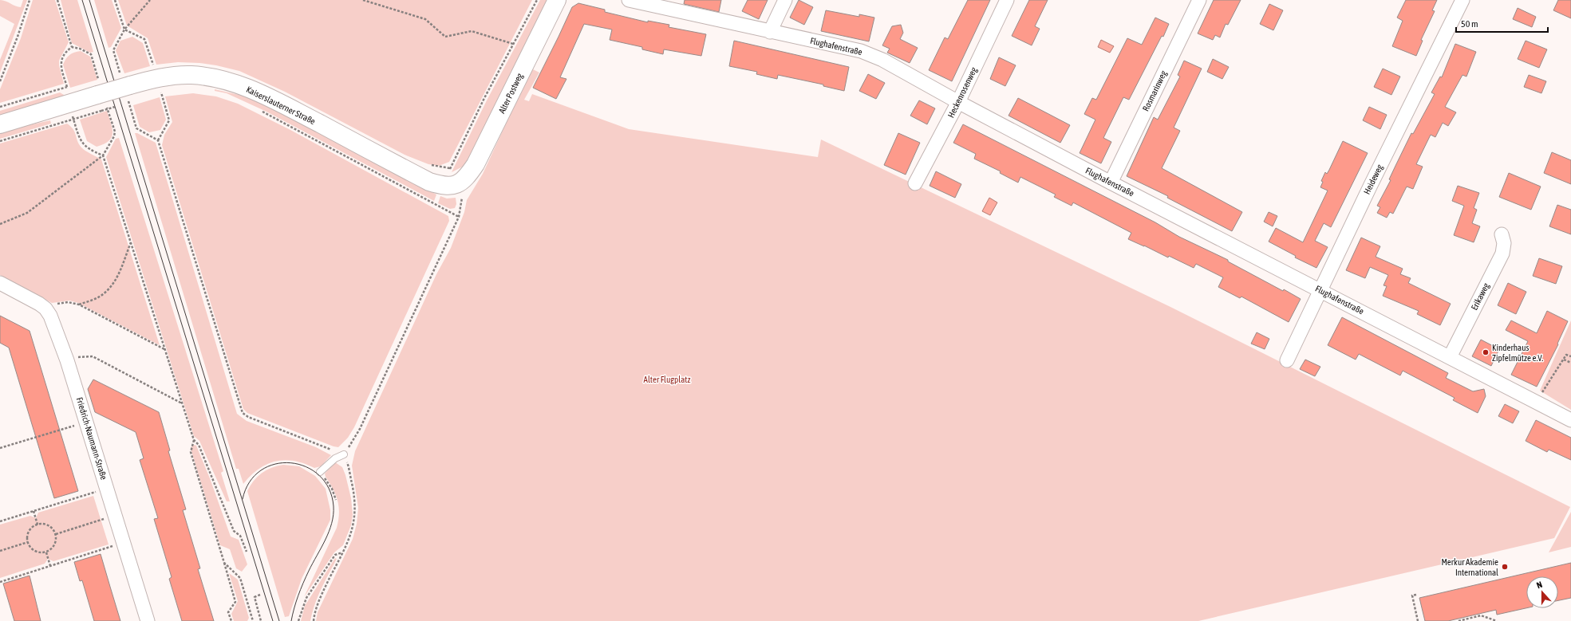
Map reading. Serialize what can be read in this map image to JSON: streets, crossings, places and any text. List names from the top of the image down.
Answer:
{
  "streets": {
    "main road": ["Alter Postweg", "Kaiserslauterner Straße"],
    "street": [
      "Flughafenstraße",
      "Rosmarinweg",
      "Heckenrosenweg",
      "Heideweg",
      "Erikaweg",
      "Friedrich-Naumann-Straße"
    ]
  },
  "crossings": [
    ["Flughafenstraße", "Rosmarinweg"],
    ["Flughafenstraße", "Heckenrosenweg"],
    ["Flughafenstraße", "Heideweg"],
    ["Flughafenstraße", "Erikaweg"],
    ["Alter Postweg", "Kaiserslauterner Straße"]
  ],
  "parks": ["Alter Flugplatz"],
  "places": ["Kinderhaus Zipfelmütze e.V.", "Merkur Akademie International"],
  "scale_bar": "50 m",
  "north": "top"
}
